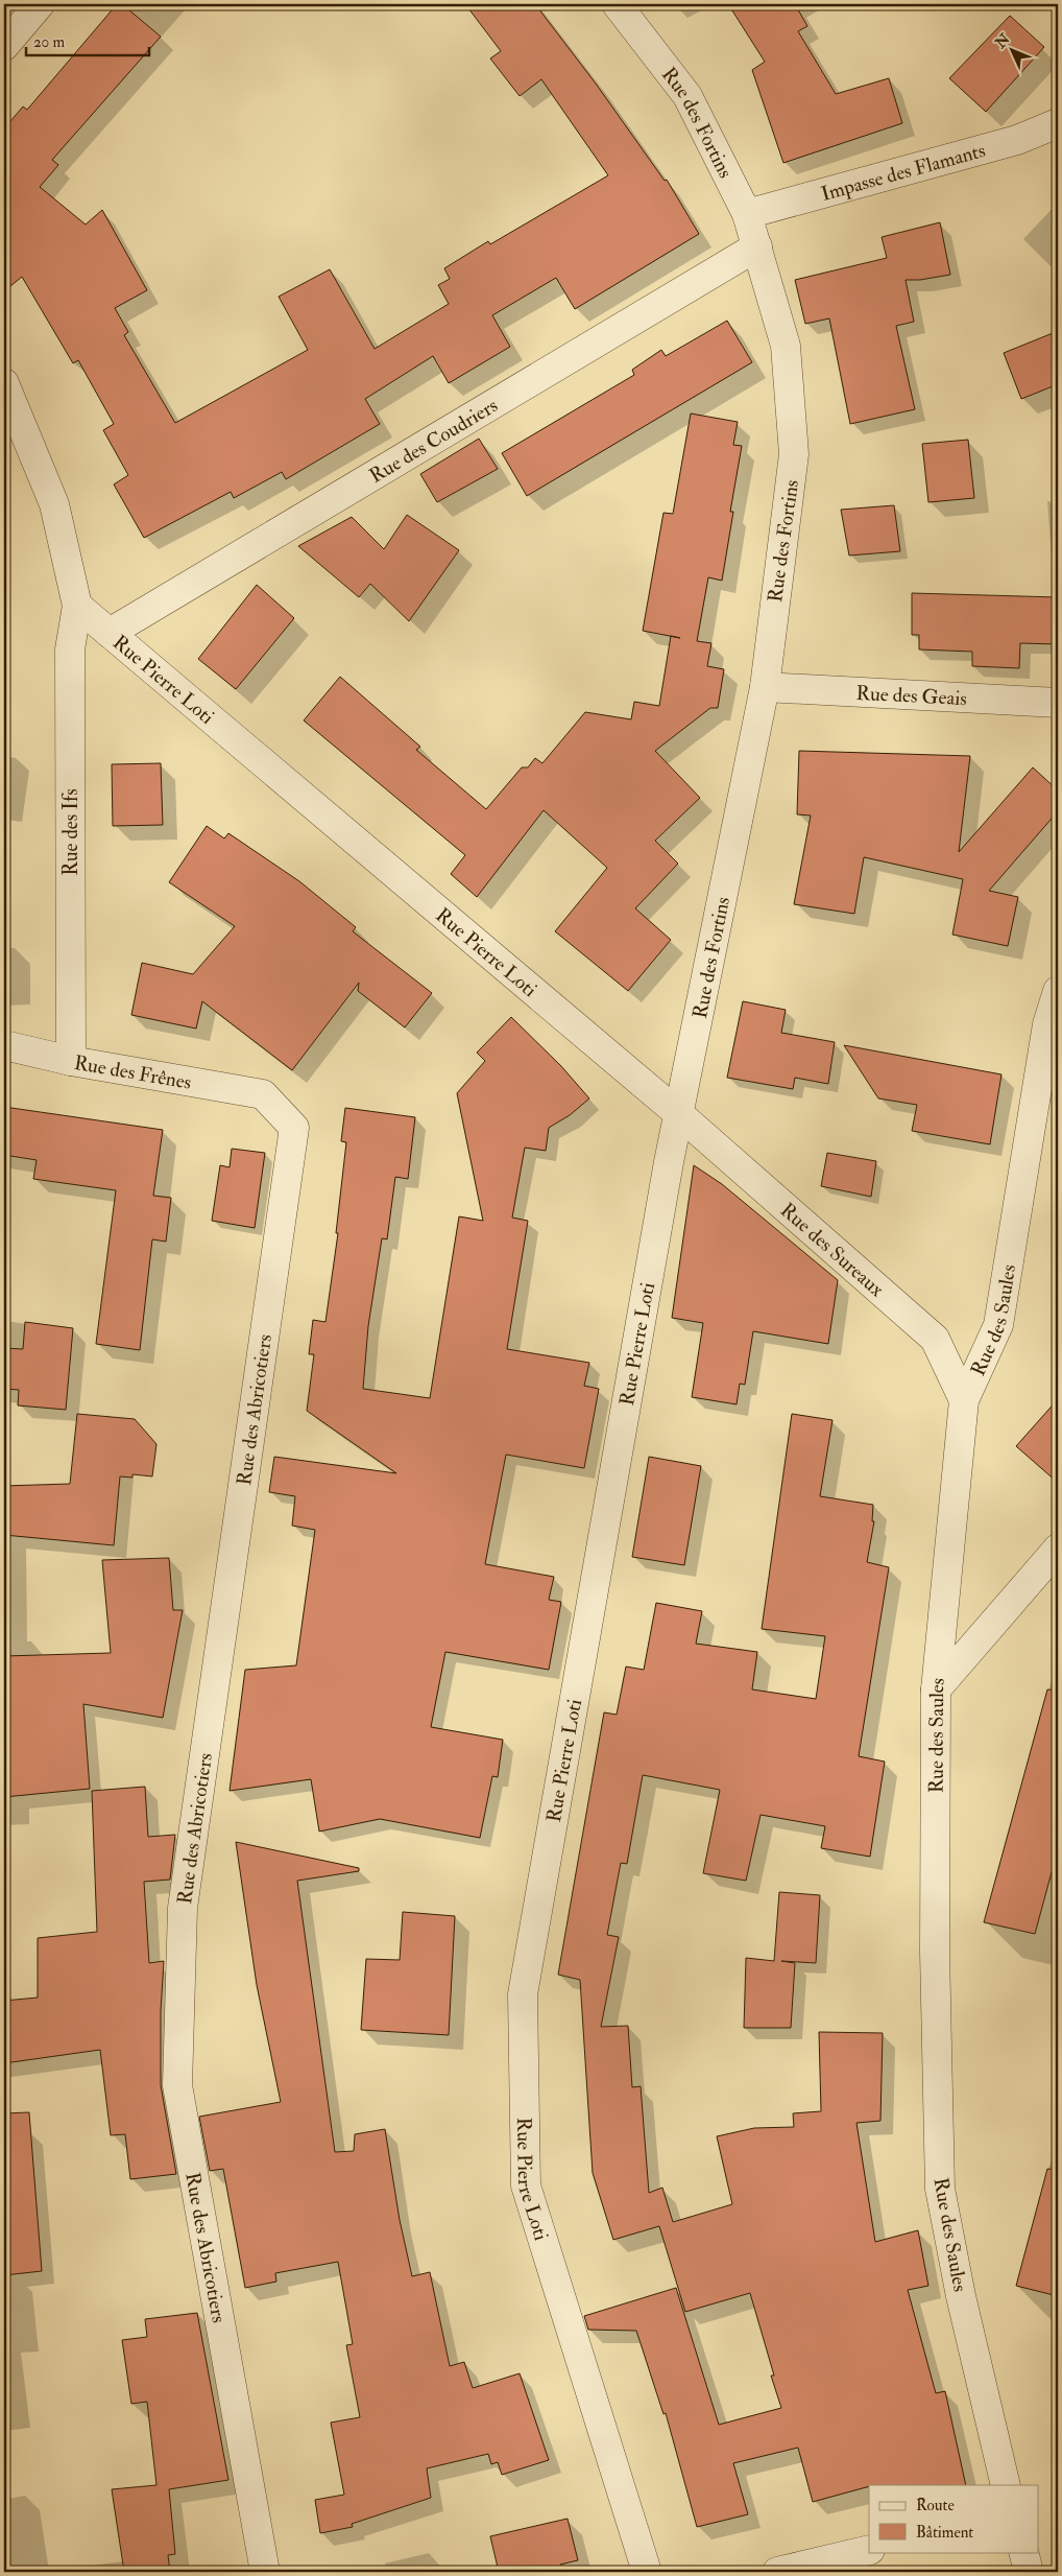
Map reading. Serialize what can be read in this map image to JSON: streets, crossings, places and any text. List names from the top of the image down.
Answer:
{
  "streets": {
    "street": [
      "Rue des Fortins",
      "Impasse des Flamants",
      "Rue des Coudriers",
      "Rue Pierre Loti",
      "Rue des Geais",
      "Rue des Ifs",
      "Rue des Frênes",
      "Rue des Sureaux",
      "Rue des Saules",
      "Rue des Abricotiers"
    ]
  },
  "crossings": [
    ["Rue des Fortins", "Impasse des Flamants"],
    ["Rue des Fortins", "Rue des Coudriers"],
    ["Rue des Fortins", "Rue Pierre Loti"],
    ["Rue des Fortins", "Rue des Geais"],
    ["Rue des Fortins", "Rue des Sureaux"],
    ["Rue des Coudriers", "Rue Pierre Loti"],
    ["Rue Pierre Loti", "Rue des Ifs"],
    ["Rue Pierre Loti", "Rue des Sureaux"],
    ["Rue des Ifs", "Rue des Frênes"],
    ["Rue des Frênes", "Rue des Abricotiers"],
    ["Rue des Sureaux", "Rue des Saules"]
  ],
  "legend": ["Route", "Bâtiment"],
  "scale_bar": "20 m",
  "north": "top left"
}
